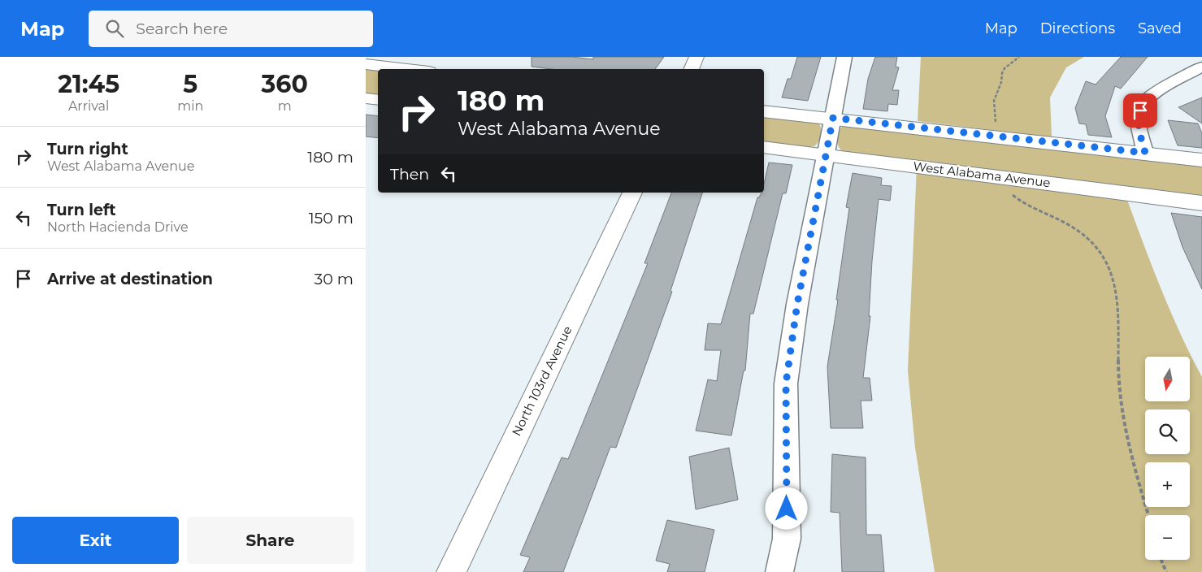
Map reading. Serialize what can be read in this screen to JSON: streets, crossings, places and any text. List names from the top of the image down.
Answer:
{
  "streets": {
    "street": ["West Alabama Avenue", "North 103rd Avenue"]
  },
  "north": "bottom",
  "page": {
    "header": "Map",
    "search": "Search here",
    "nav": ["Map", "Directions", "Saved"],
    "eta": [
      "21:45",
      "Arrival",
      "5",
      "min",
      "360",
      "m"
    ],
    "turn": ["180 m", "West Alabama Avenue"],
    "list": [
      {
        "name": "Turn right",
        "note": "West Alabama Avenue",
        "value": "180 m"
      },
      {
        "name": "Turn left",
        "note": "North Hacienda Drive",
        "value": "150 m"
      },
      {
        "name": "Arrive at destination",
        "value": "30 m"
      }
    ],
    "then": "Then",
    "map_buttons": ["+", "−"],
    "buttons": ["Exit", "Share"]
  }
}
